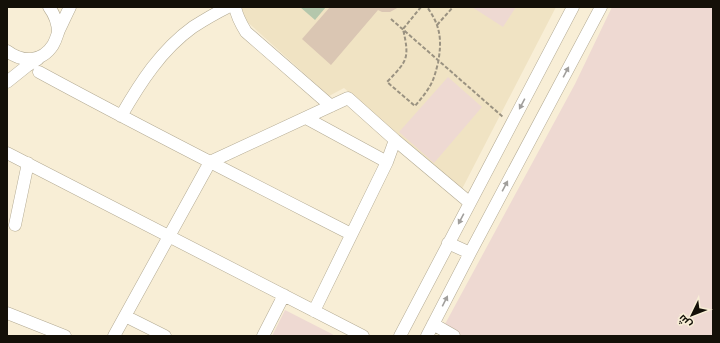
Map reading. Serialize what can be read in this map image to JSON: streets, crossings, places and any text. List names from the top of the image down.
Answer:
{
  "north": "bottom left"
}
